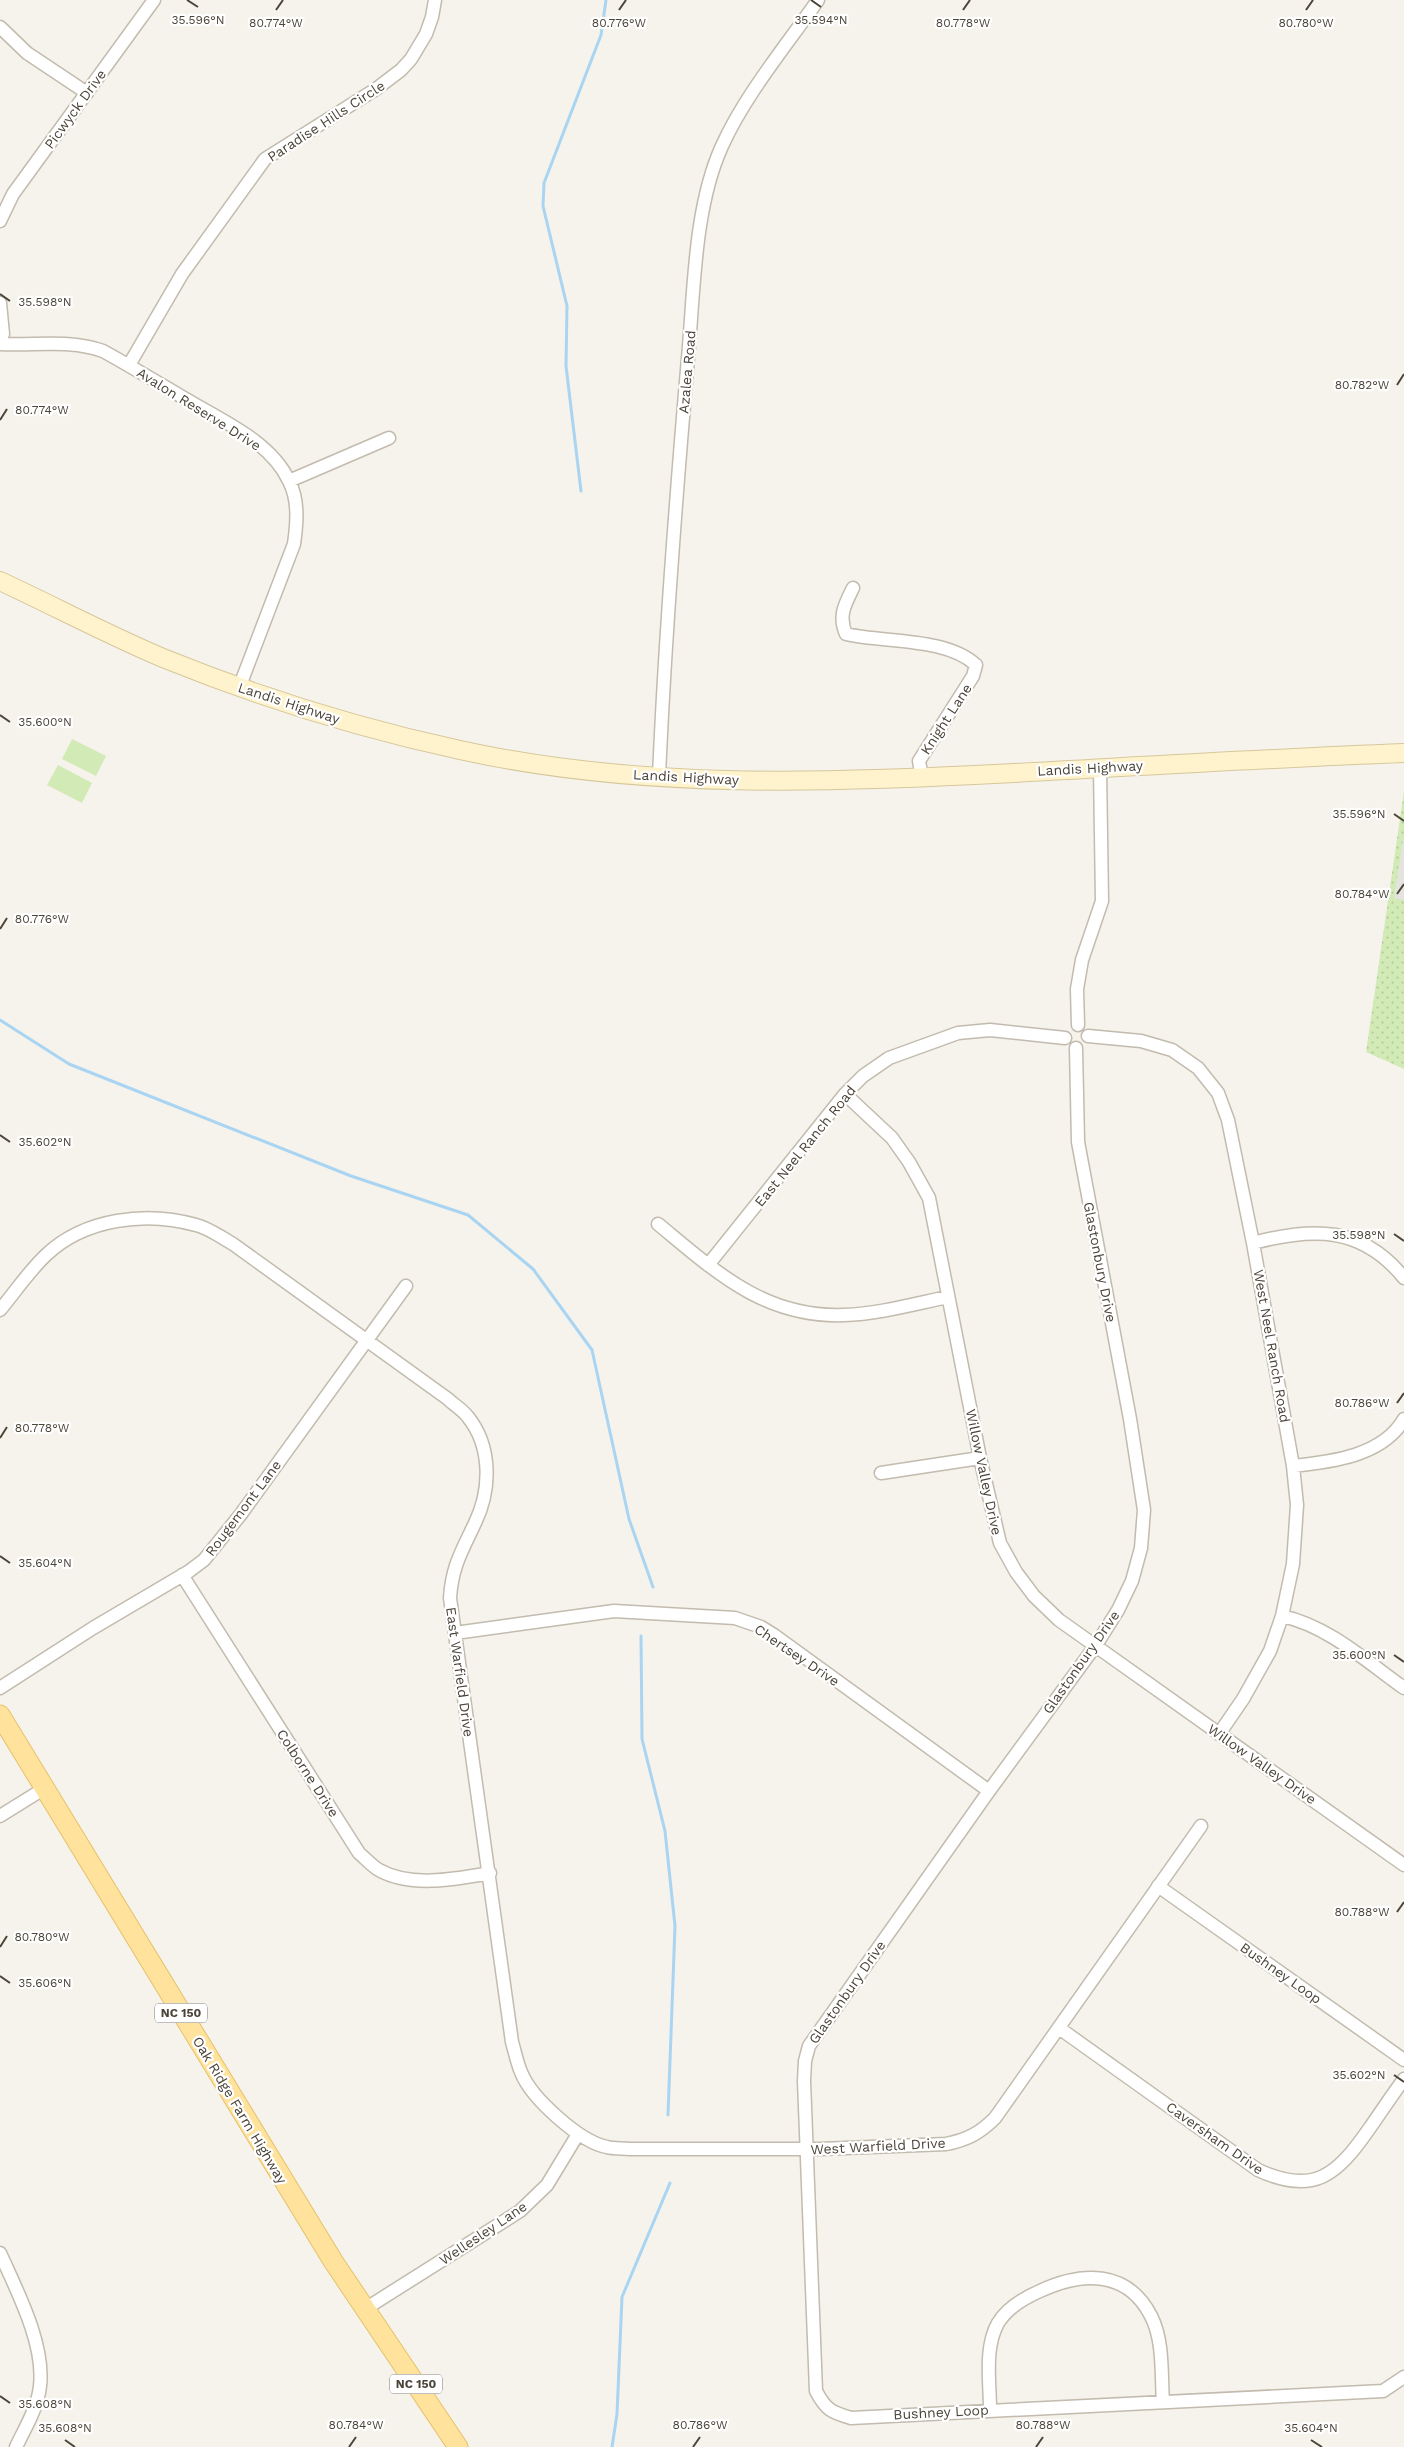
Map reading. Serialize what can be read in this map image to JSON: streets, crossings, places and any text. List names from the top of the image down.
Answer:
{
  "streets": {
    "main road": ["Landis Highway", "NC 150", "Oak Ridge Farm Highway"],
    "street": [
      "Picwyck Drive",
      "Paradise Hills Circle",
      "Azalea Road",
      "Avalon Reserve Drive",
      "Knight Lane",
      "East Neel Ranch Road",
      "Glastonbury Drive",
      "West Neel Ranch Road",
      "Willow Valley Drive",
      "Rougemont Lane",
      "Chertsey Drive",
      "East Warfield Drive",
      "Colborne Drive",
      "Bushney Loop",
      "Caversham Drive",
      "West Warfield Drive",
      "Wellesley Lane"
    ]
  },
  "crossings": [
    ["Paradise Hills Circle", "Avalon Reserve Drive"],
    ["Azalea Road", "Landis Highway"],
    ["Avalon Reserve Drive", "Landis Highway"],
    ["Landis Highway", "Knight Lane"],
    ["East Neel Ranch Road", "Glastonbury Drive"],
    ["East Neel Ranch Road", "West Neel Ranch Road"],
    ["East Neel Ranch Road", "Willow Valley Drive"],
    ["Glastonbury Drive", "West Neel Ranch Road"],
    ["Glastonbury Drive", "Willow Valley Drive"],
    ["Glastonbury Drive", "Chertsey Drive"],
    ["Glastonbury Drive", "Bushney Loop"],
    ["Glastonbury Drive", "West Warfield Drive"],
    ["West Neel Ranch Road", "Willow Valley Drive"],
    ["Rougemont Lane", "East Warfield Drive"],
    ["Rougemont Lane", "Colborne Drive"],
    ["Chertsey Drive", "East Warfield Drive"],
    ["East Warfield Drive", "Colborne Drive"],
    ["East Warfield Drive", "West Warfield Drive"],
    ["East Warfield Drive", "Wellesley Lane"],
    ["Bushney Loop", "West Warfield Drive"],
    ["Oak Ridge Farm Highway", "Wellesley Lane"],
    ["Caversham Drive", "West Warfield Drive"],
    ["West Warfield Drive", "Wellesley Lane"]
  ],
  "coordinates": [
    "35.596°N",
    "35.594°N",
    "80.774°W",
    "80.776°W",
    "80.778°W",
    "80.780°W",
    "35.598°N",
    "80.782°W",
    "35.600°N",
    "80.784°W",
    "35.602°N",
    "80.786°W",
    "35.604°N",
    "80.788°W",
    "35.606°N",
    "35.608°N"
  ]
}
